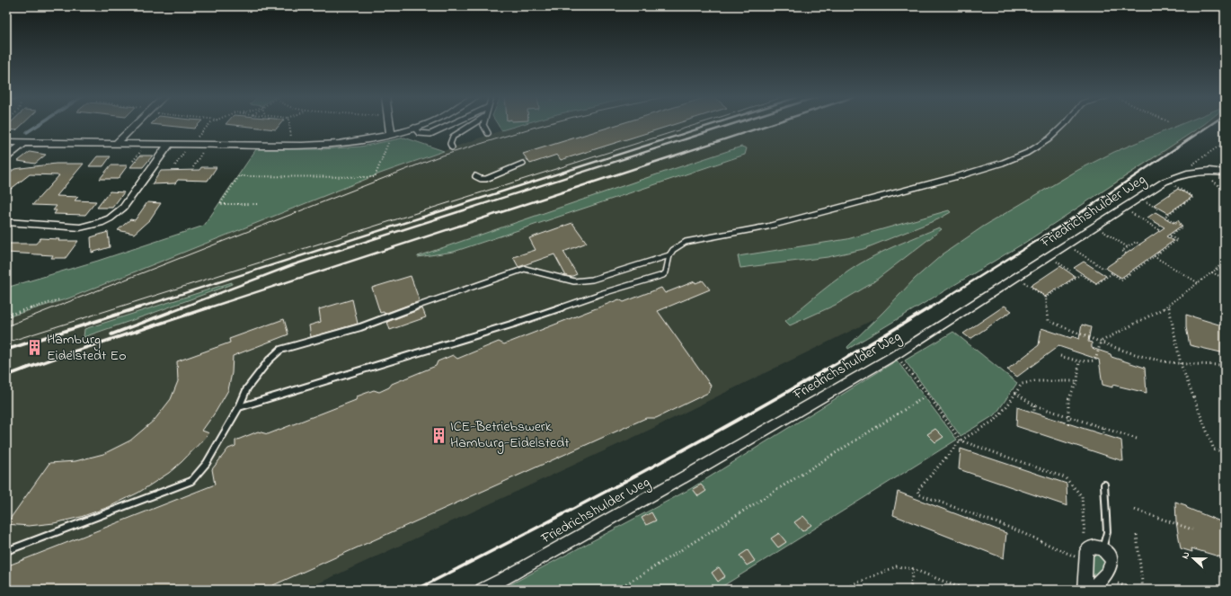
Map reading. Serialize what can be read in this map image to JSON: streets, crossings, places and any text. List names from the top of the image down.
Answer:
{
  "streets": {
    "street": ["Friedrichshulder Weg"]
  },
  "places": {
    "building": ["Hamburg Eidelstedt Eo", "ICE-Betriebswerk Hamburg-Eidelstedt"]
  },
  "north": "left"
}
